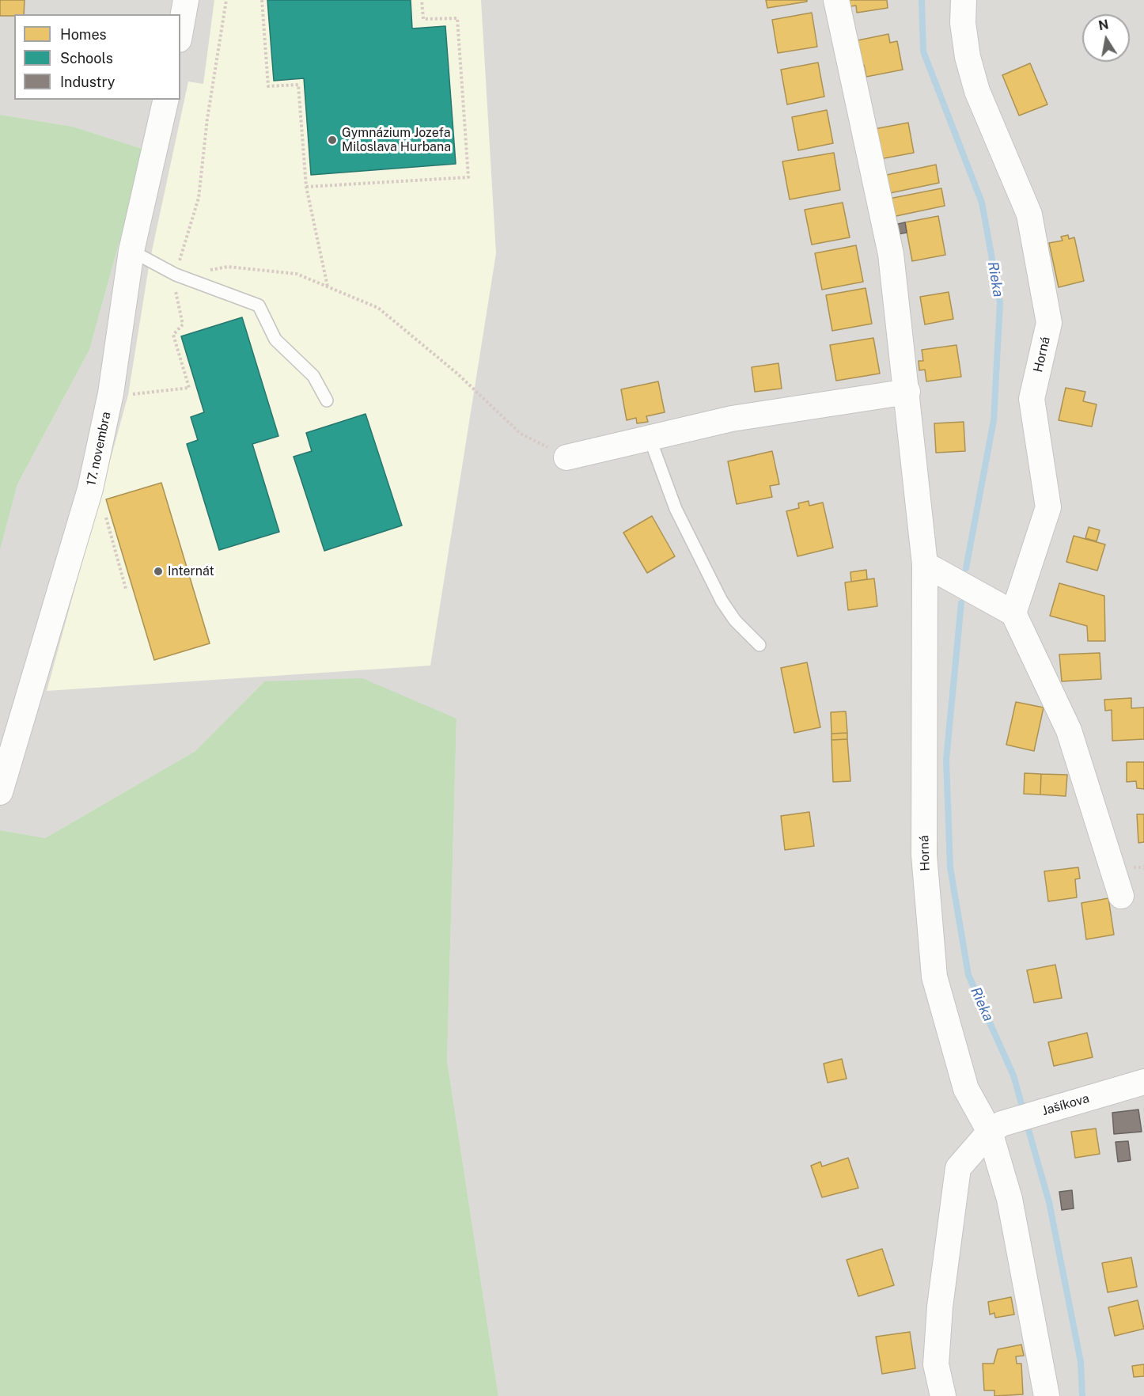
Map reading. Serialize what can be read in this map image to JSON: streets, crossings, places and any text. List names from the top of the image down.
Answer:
{
  "streets": {
    "street": ["Horná", "17. novembra", "Jašíkova"]
  },
  "crossings": [
    ["Horná", "Jašíkova"]
  ],
  "water": ["Rieka"],
  "places": ["Gymnázium Jozefa Miloslava Hurbana", "Internát"],
  "legend": ["Homes", "Schools", "Industry"],
  "north": "top"
}
